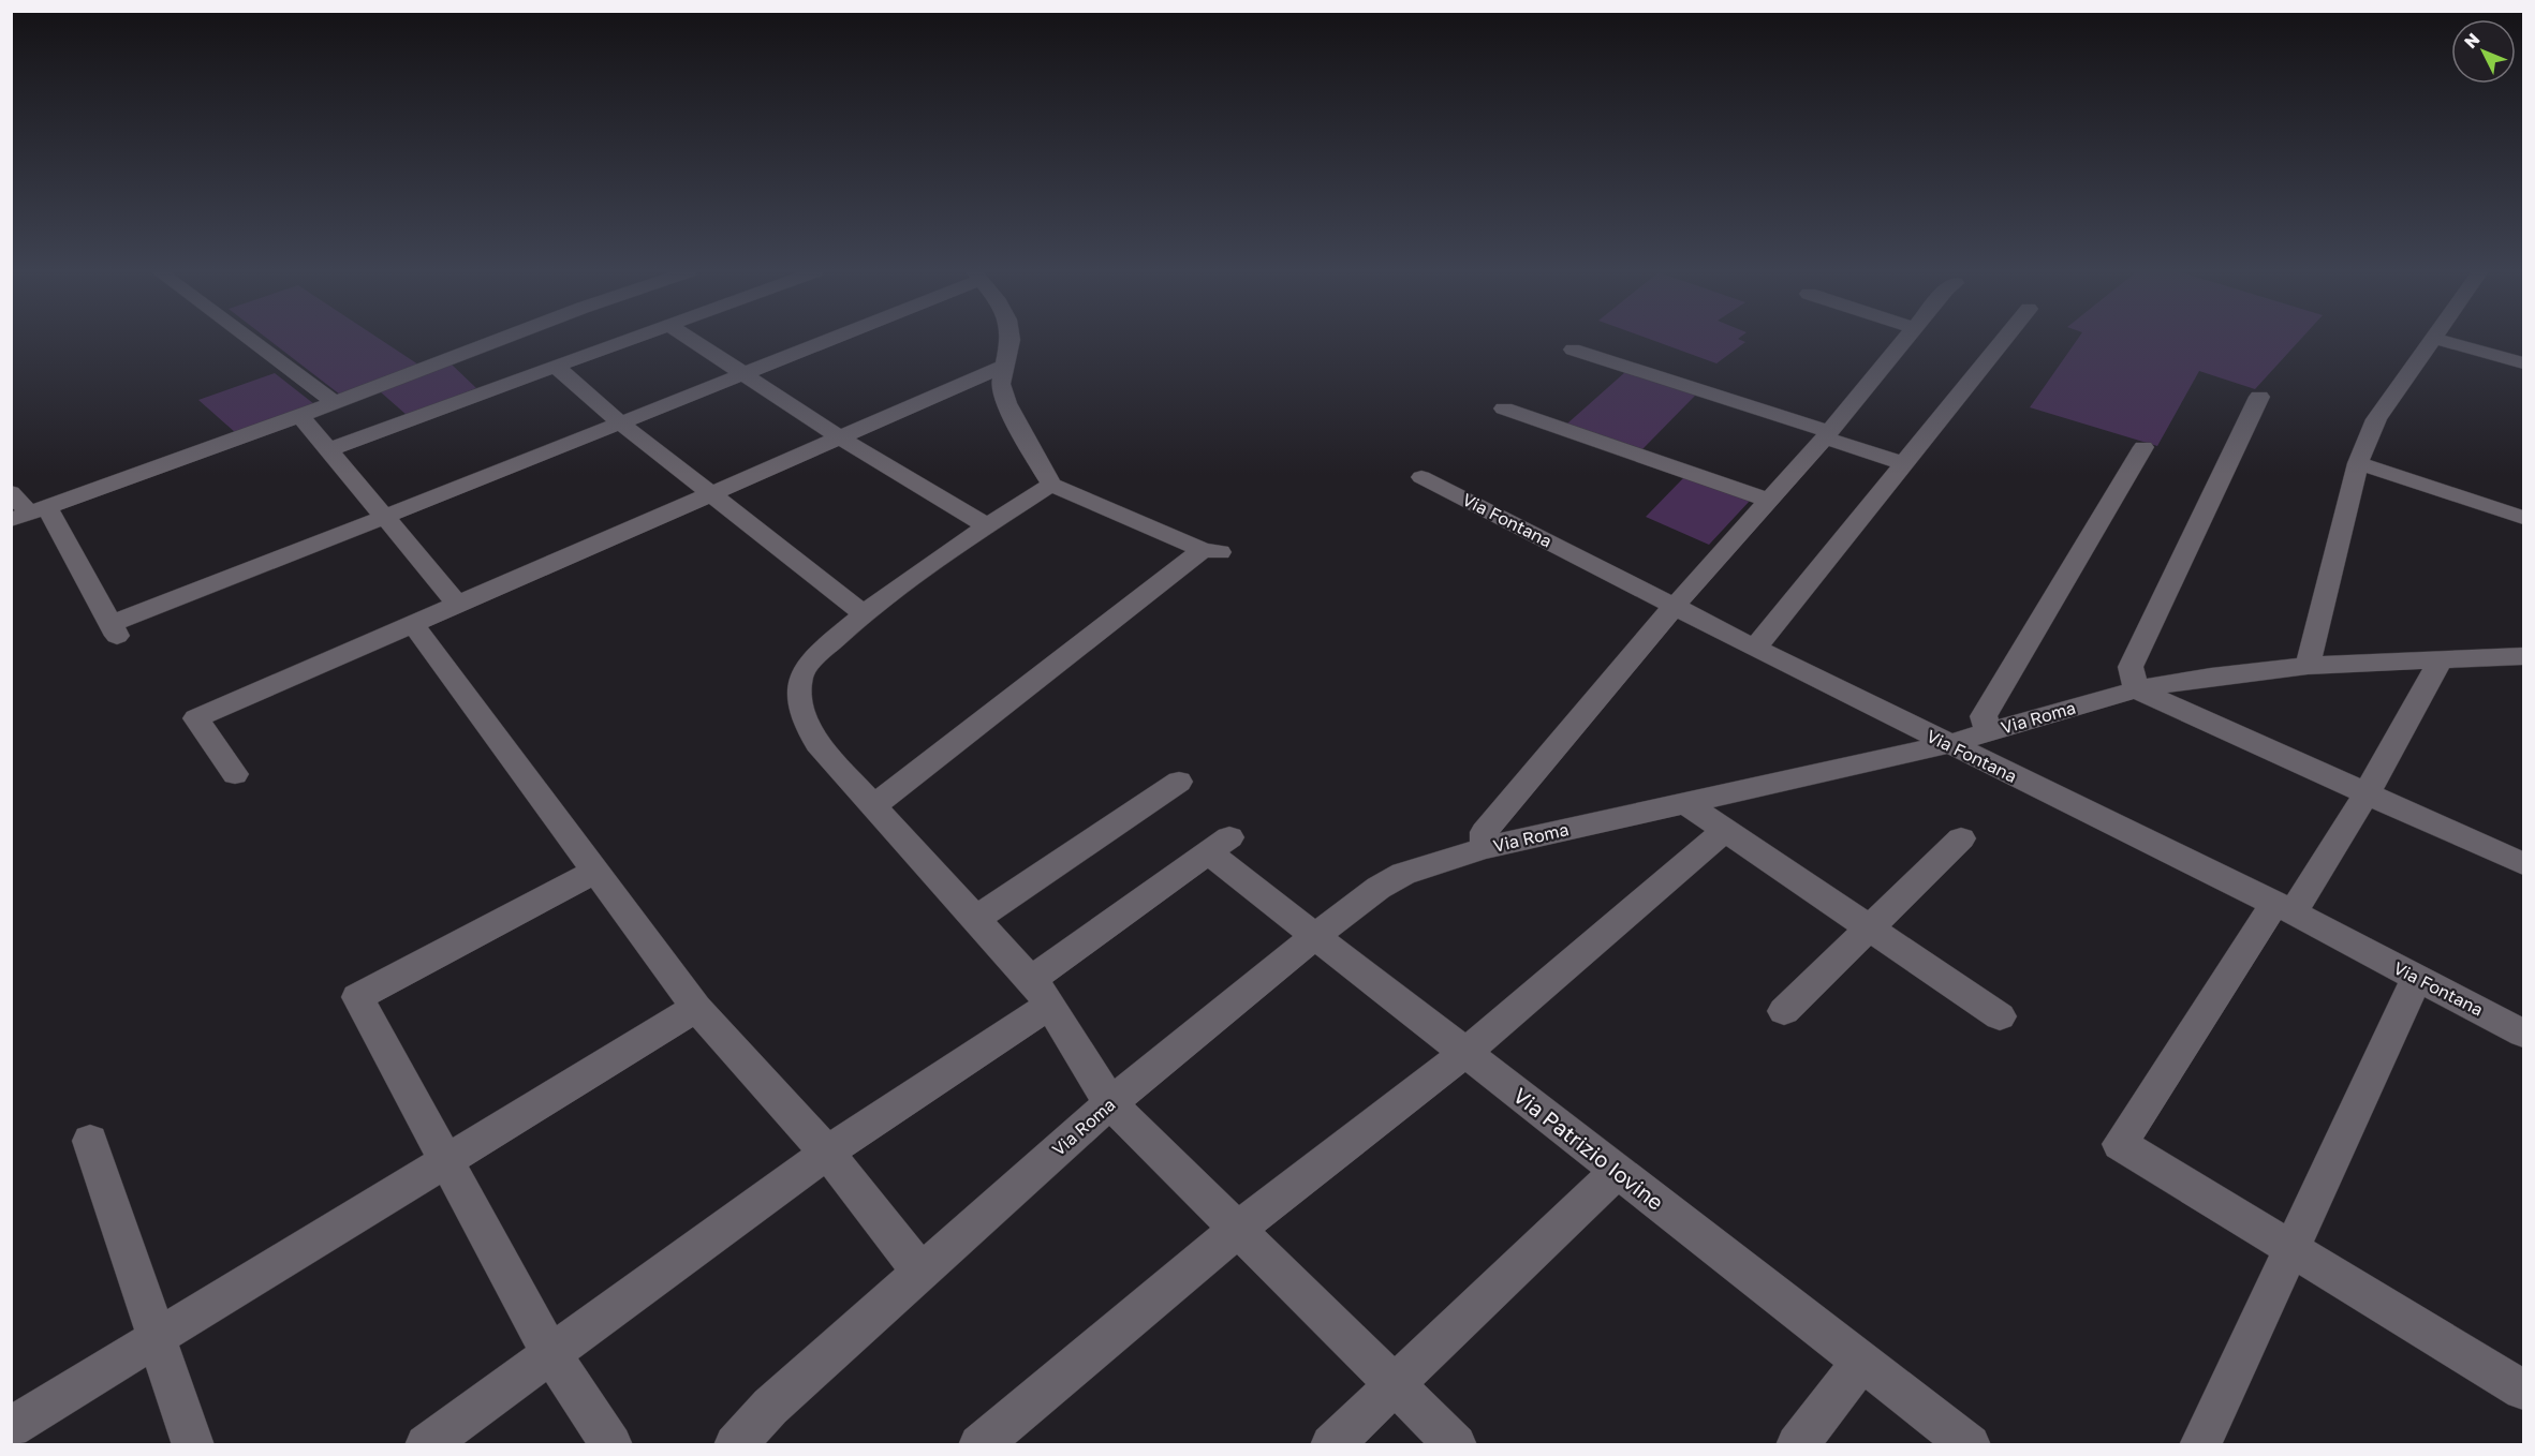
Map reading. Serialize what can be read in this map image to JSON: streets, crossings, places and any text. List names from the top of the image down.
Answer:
{
  "streets": {
    "street": ["Via Fontana", "Via Roma", "Via Patrizio Iovine"]
  },
  "crossings": [
    ["Via Fontana", "Via Roma"],
    ["Via Roma", "Via Patrizio Iovine"]
  ],
  "north": "top left"
}
